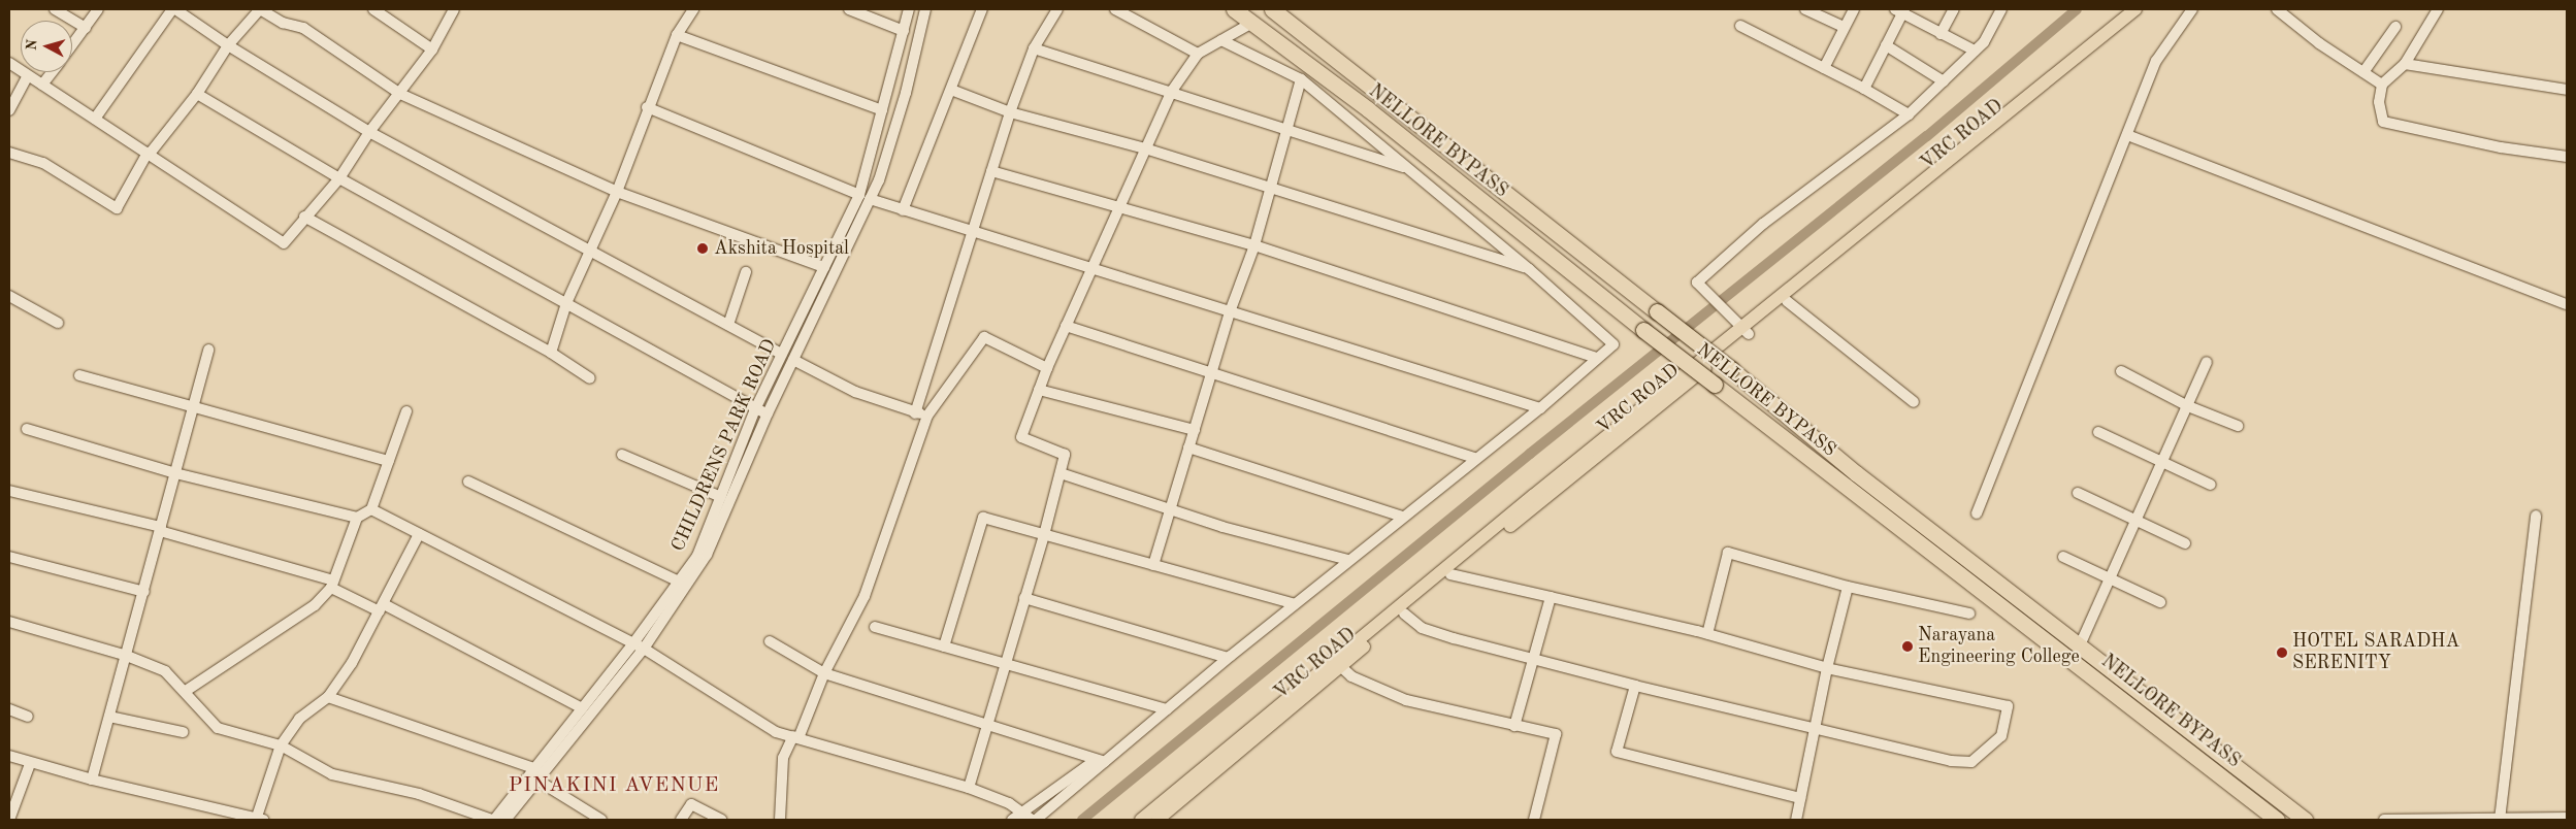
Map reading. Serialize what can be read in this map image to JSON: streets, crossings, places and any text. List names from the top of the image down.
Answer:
{
  "streets": {
    "highway": ["NELLORE BYPASS"],
    "main road": ["VRC ROAD"],
    "street": ["CHILDRENS PARK ROAD"]
  },
  "districts": ["PINAKINI AVENUE"],
  "places": ["Akshita Hospital", "Narayana Engineering College", "HOTEL SARADHA SERENITY"],
  "north": "left"
}
